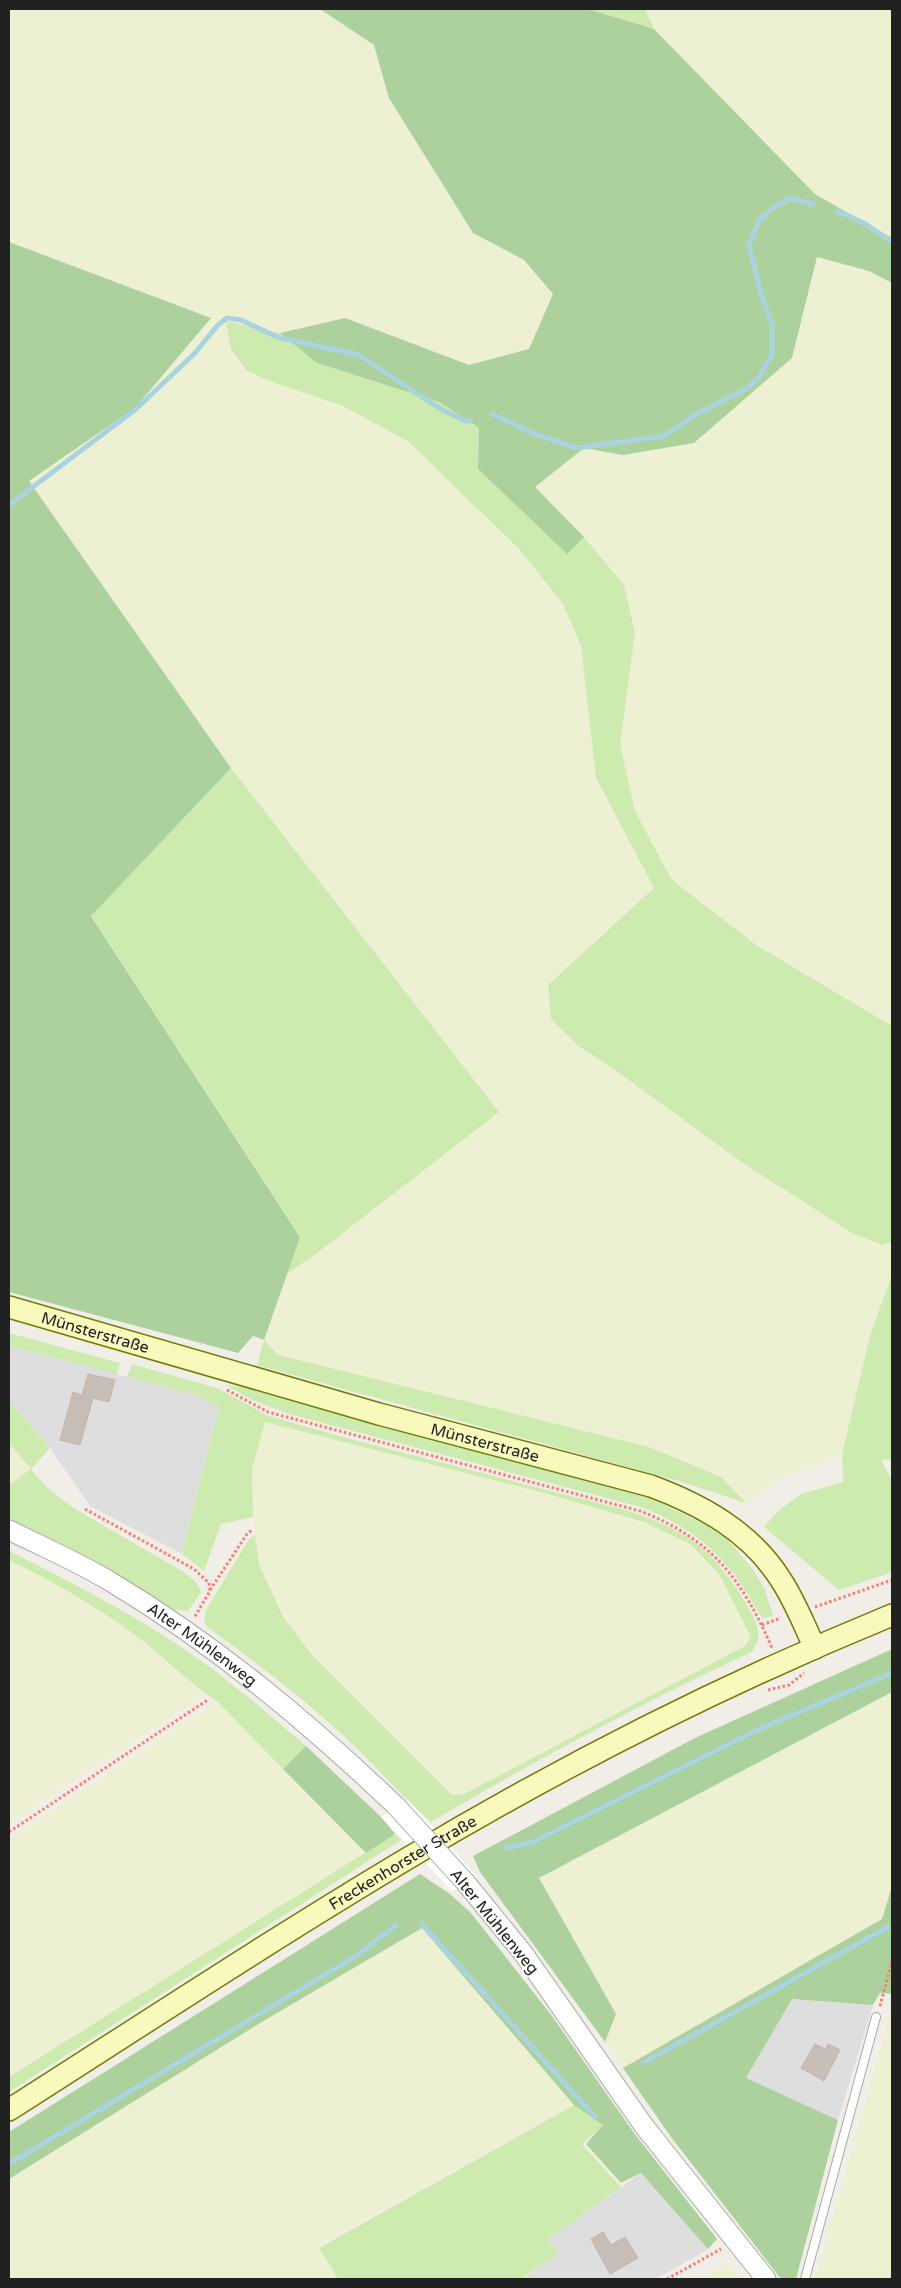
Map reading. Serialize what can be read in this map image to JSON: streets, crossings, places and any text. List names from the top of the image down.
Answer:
{
  "streets": {
    "main road": ["Münsterstraße", "Freckenhorster Straße"],
    "street": ["Alter Mühlenweg"]
  },
  "crossings": [
    ["Münsterstraße", "Freckenhorster Straße"]
  ]
}
